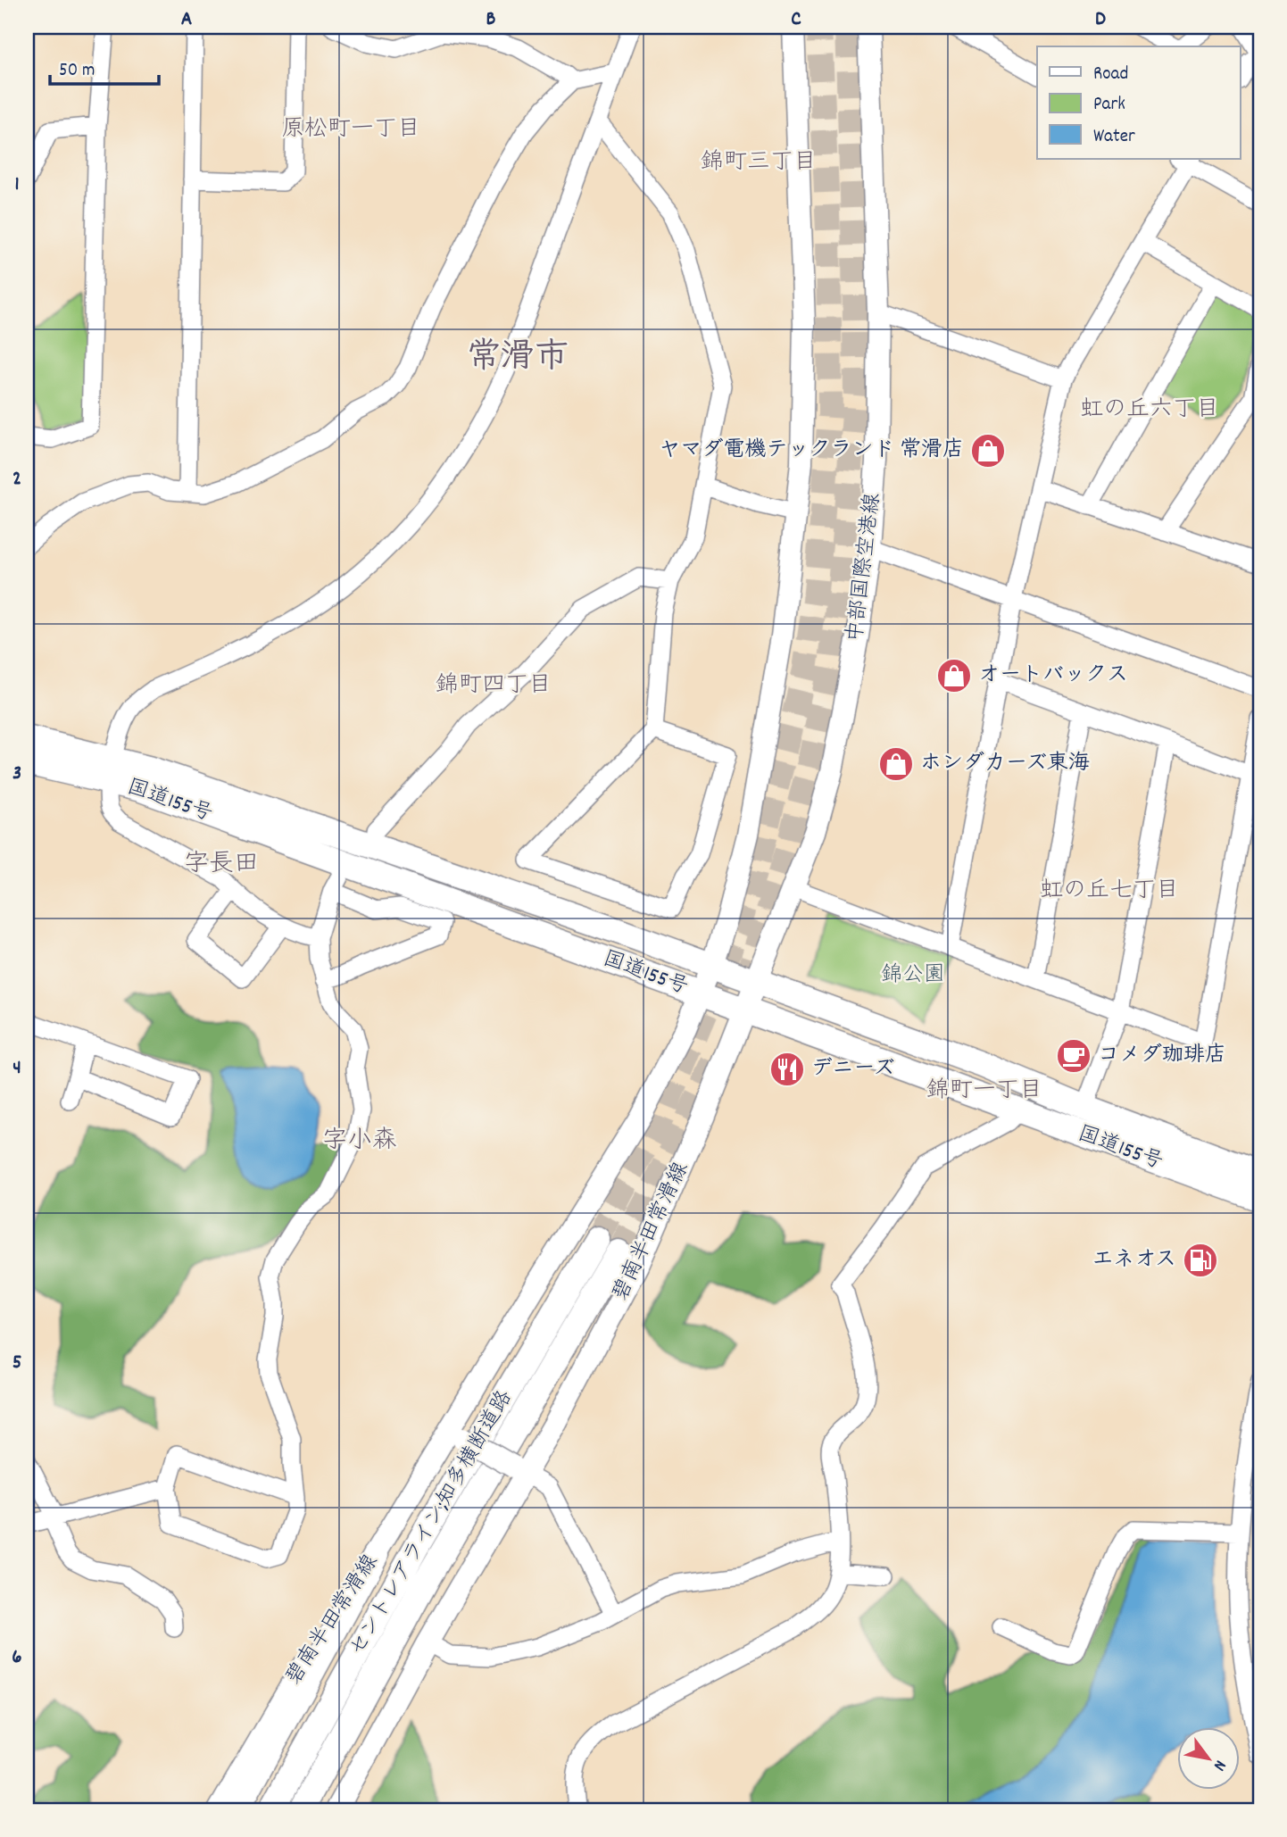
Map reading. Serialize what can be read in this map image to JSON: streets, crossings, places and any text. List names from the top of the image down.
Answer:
{
  "streets": {
    "highway": ["国道155号", "セントレアライン;知多横断道路"],
    "main road": ["中部国際空港線", "碧南半田常滑線"]
  },
  "crossings": [
    ["中部国際空港線", "国道155号"],
    ["中部国際空港線", "碧南半田常滑線"],
    ["国道155号", "碧南半田常滑線"]
  ],
  "districts": [
    "原松町一丁目",
    "錦町三丁目",
    "常滑市",
    "虹の丘六丁目",
    "錦町四丁目",
    "字長田",
    "虹の丘七丁目",
    "錦町一丁目",
    "字小森"
  ],
  "parks": ["錦公園"],
  "places": {
    "shop": ["ヤマダ電機テックランド 常滑店", "オートバックス", "ホンダカーズ東海"],
    "cafe": ["コメダ珈琲店"],
    "restaurant": ["デニーズ"],
    "fuel station": ["エネオス"]
  },
  "legend": ["Road", "Park", "Water"],
  "scale_bar": "50 m",
  "north": "bottom right",
  "grid": {
    "columns": [
      "A",
      "B",
      "C",
      "D"
    ],
    "rows": [
      "1",
      "2",
      "3",
      "4",
      "5",
      "6"
    ]
  }
}
